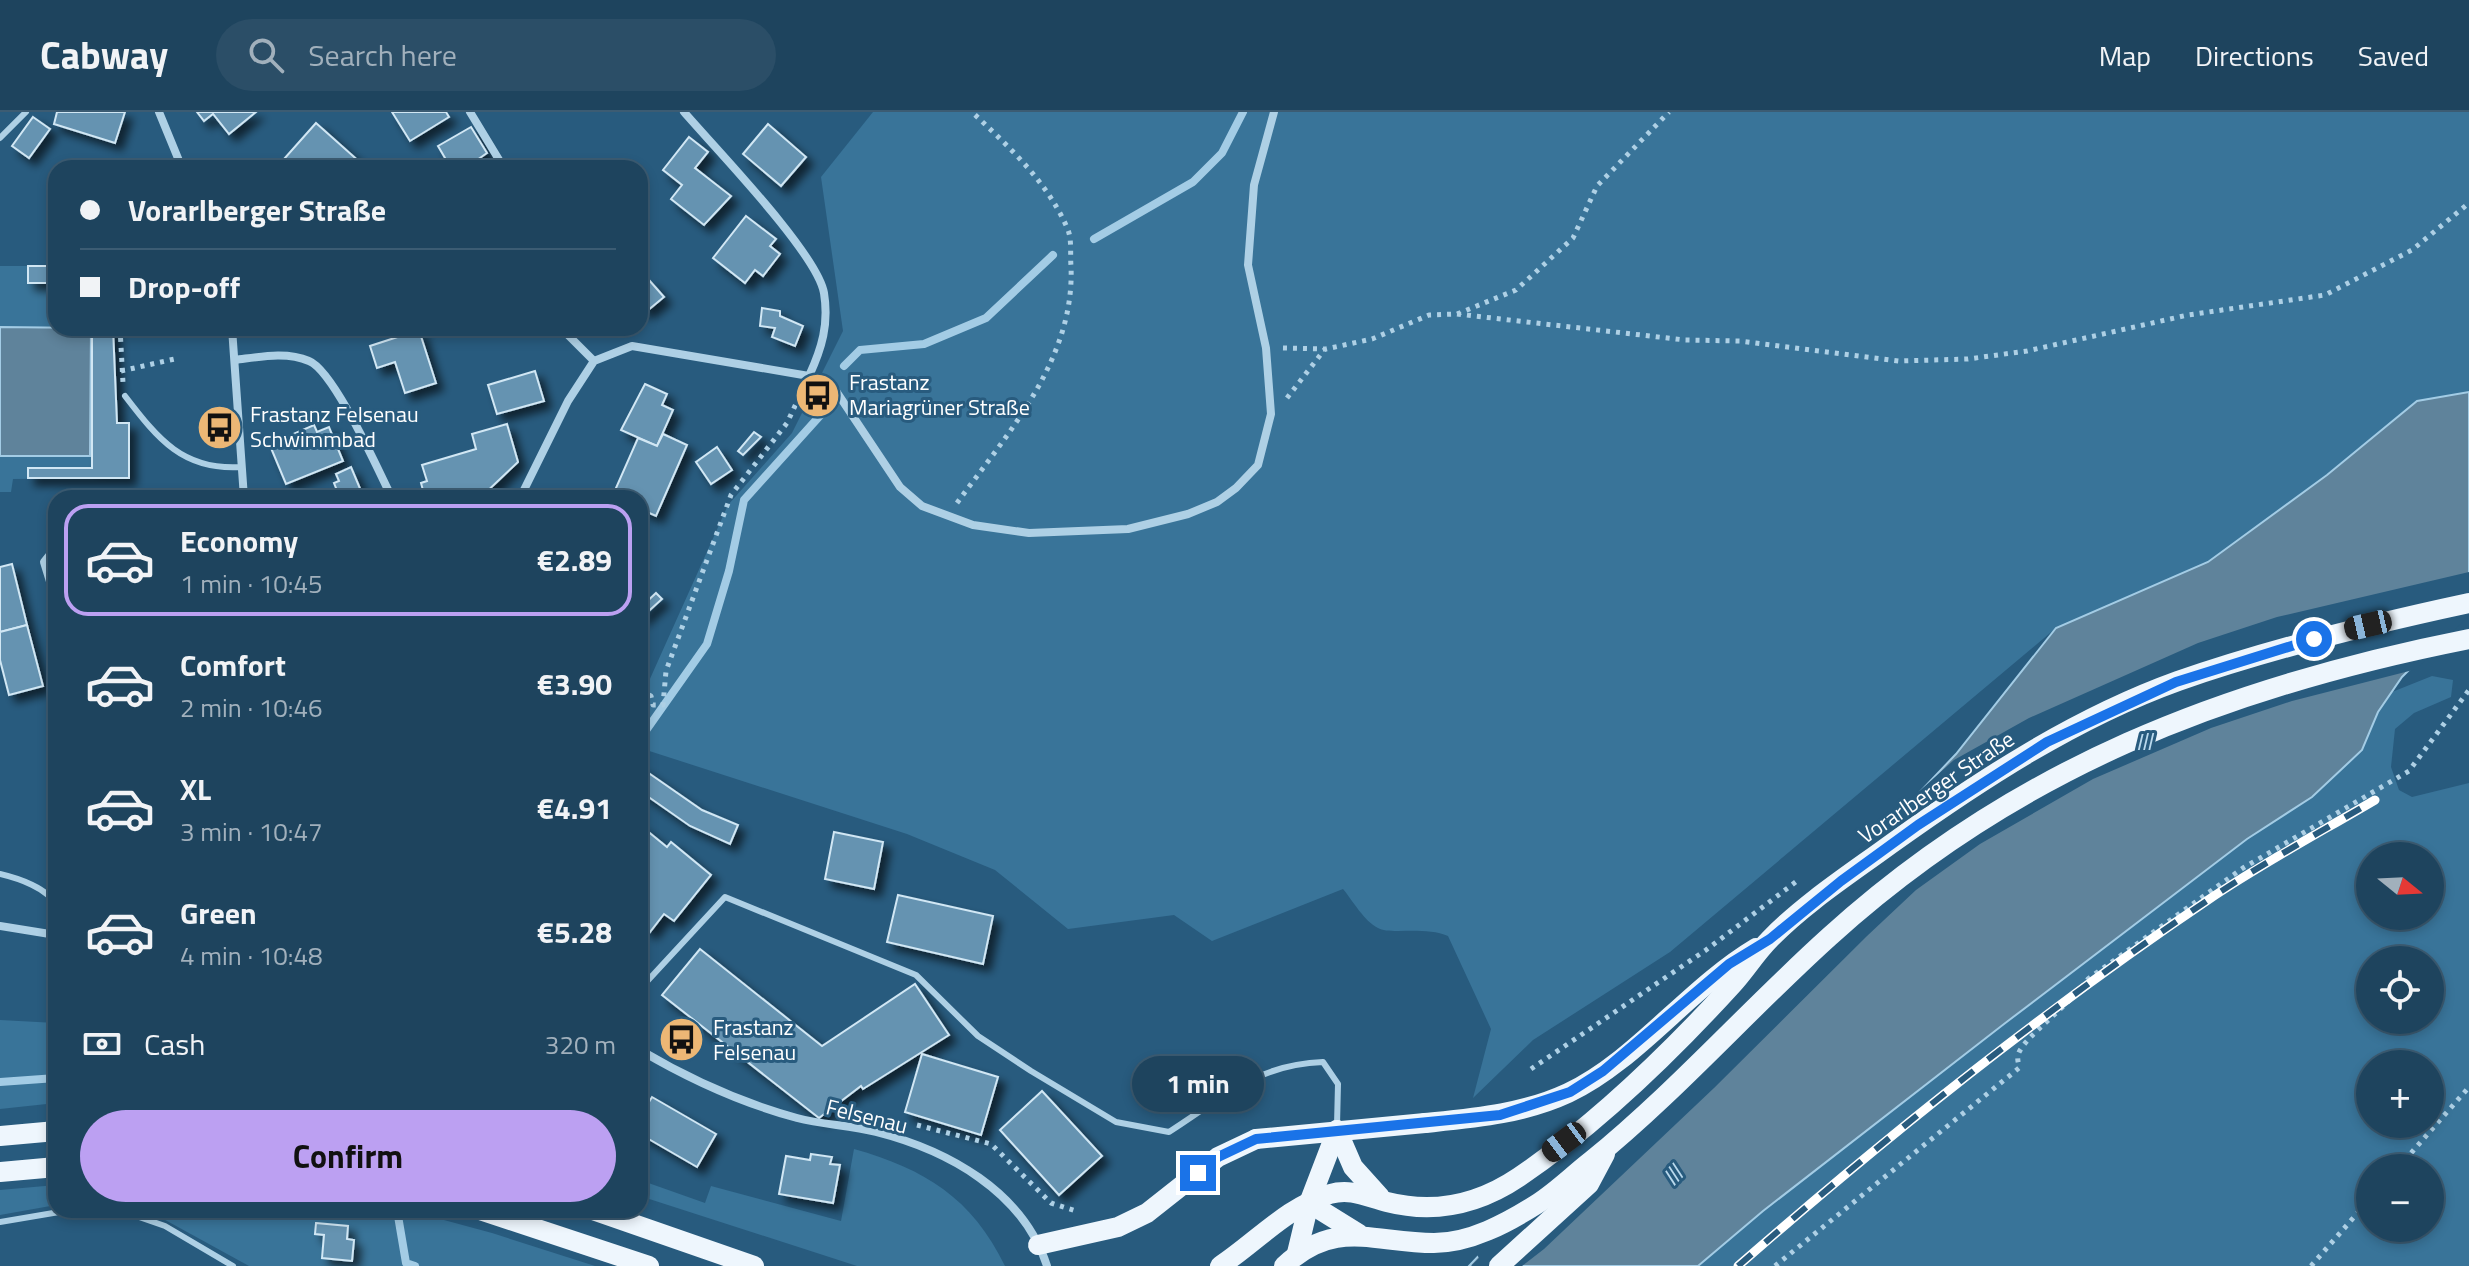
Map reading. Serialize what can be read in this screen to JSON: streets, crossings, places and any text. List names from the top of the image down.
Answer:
{
  "streets": {
    "main road": ["Vorarlberger Straße"],
    "street": ["Felsenau"]
  },
  "water": ["Ill"],
  "places": {
    "bus stop": ["Frastanz Mariagrüner Straße", "Frastanz Felsenau Schwimmbad", "Frastanz Felsenau"]
  },
  "north": "right",
  "page": {
    "header": "Cabway",
    "search": "Search here",
    "nav": ["Map", "Directions", "Saved"],
    "banner": ["Vorarlberger Straße", "Drop-off"],
    "list": [
      {
        "name": "Economy",
        "note": "1 min · 10:45",
        "value": "€2.89"
      },
      {
        "name": "Comfort",
        "note": "2 min · 10:46",
        "value": "€3.90"
      },
      {
        "name": "XL",
        "note": "3 min · 10:47",
        "value": "€4.91"
      },
      {
        "name": "Green",
        "note": "4 min · 10:48",
        "value": "€5.28"
      }
    ],
    "map_buttons": ["+", "−"],
    "pay": ["Cash", "320 m"],
    "bubble": "1 min",
    "buttons": "Confirm"
  }
}
